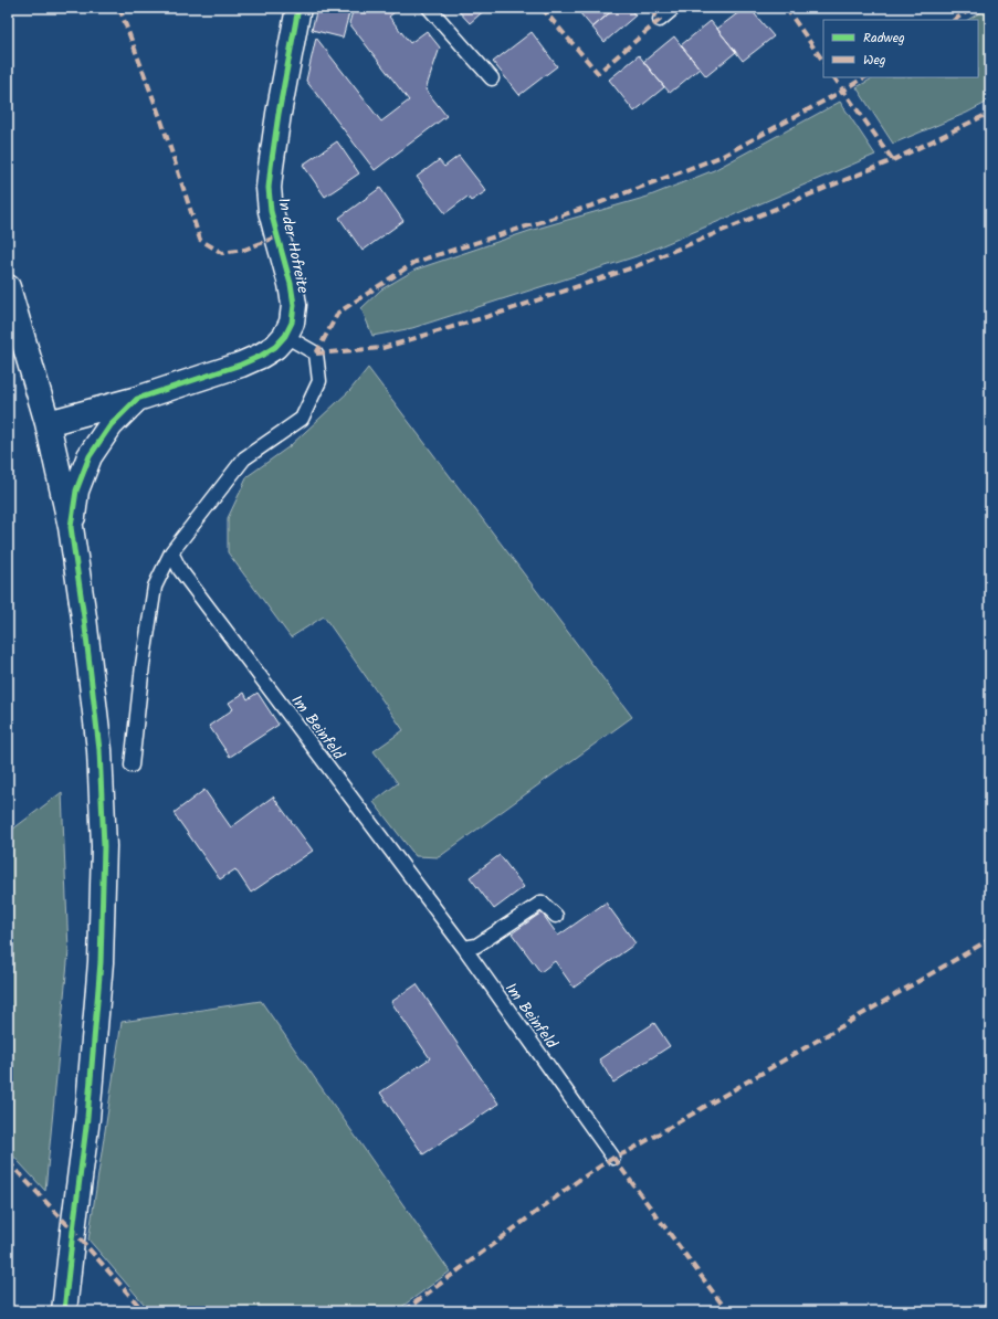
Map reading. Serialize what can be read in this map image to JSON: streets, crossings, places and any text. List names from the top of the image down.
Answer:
{
  "streets": {
    "main road": ["In der Hofreite"],
    "lane": ["Im Beinfeld"]
  },
  "legend": ["Radweg", "Weg"]
}
